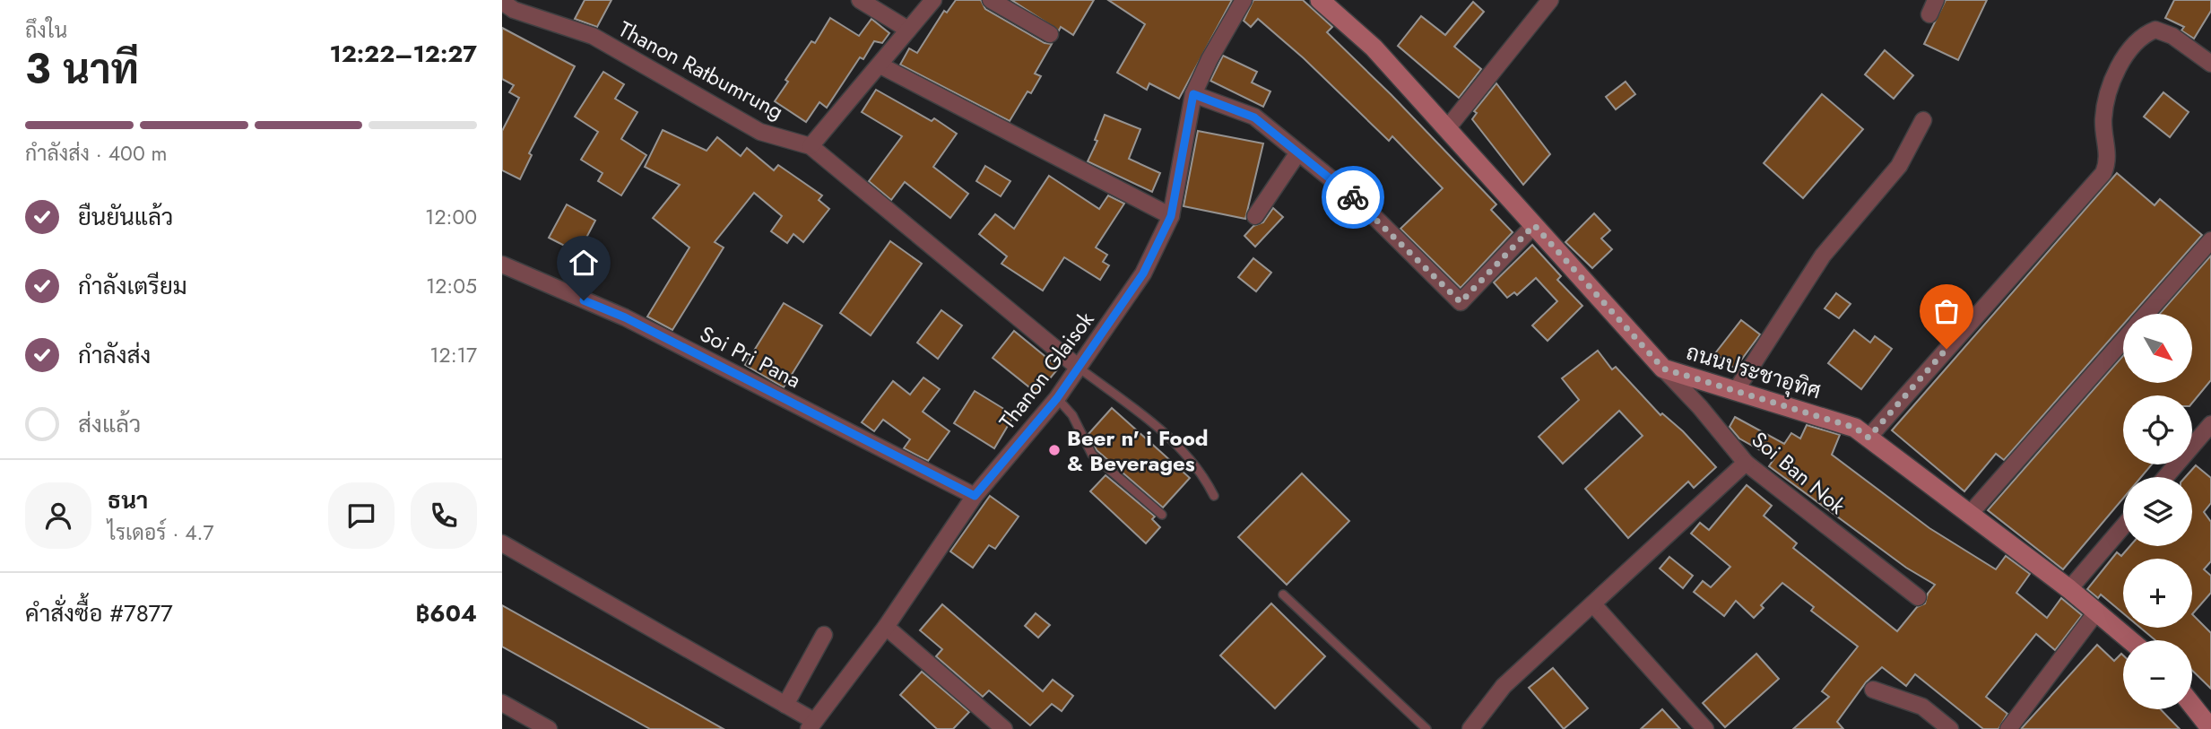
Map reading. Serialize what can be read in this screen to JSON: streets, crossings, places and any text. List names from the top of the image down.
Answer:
{
  "streets": {
    "street": [
      "Thanon Ratbumrung",
      "Soi Pri Pana",
      "Thanon Glaisok",
      "ถนนประชาอุทิศ",
      "Soi Ban Nok"
    ]
  },
  "crossings": [
    ["Soi Pri Pana", "Thanon Glaisok"],
    ["ถนนประชาอุทิศ", "Soi Ban Nok"]
  ],
  "places": ["Beer n' i Food & Beverages"],
  "north": "bottom right",
  "page": {
    "heading": ["3 นาที", "ถึงใน", "12:22–12:27"],
    "panel": [
      "ธนา",
      "ไรเดอร์ · 4.7",
      "คำสั่งซื้อ #7877",
      "฿604"
    ],
    "bar": "กำลังส่ง · 400 m",
    "list": [
      ["ยืนยันแล้ว", "12:00"],
      ["กำลังเตรียม", "12:05"],
      ["กำลังส่ง", "12:17"],
      "ส่งแล้ว"
    ],
    "map_buttons": ["+", "−"]
  }
}
